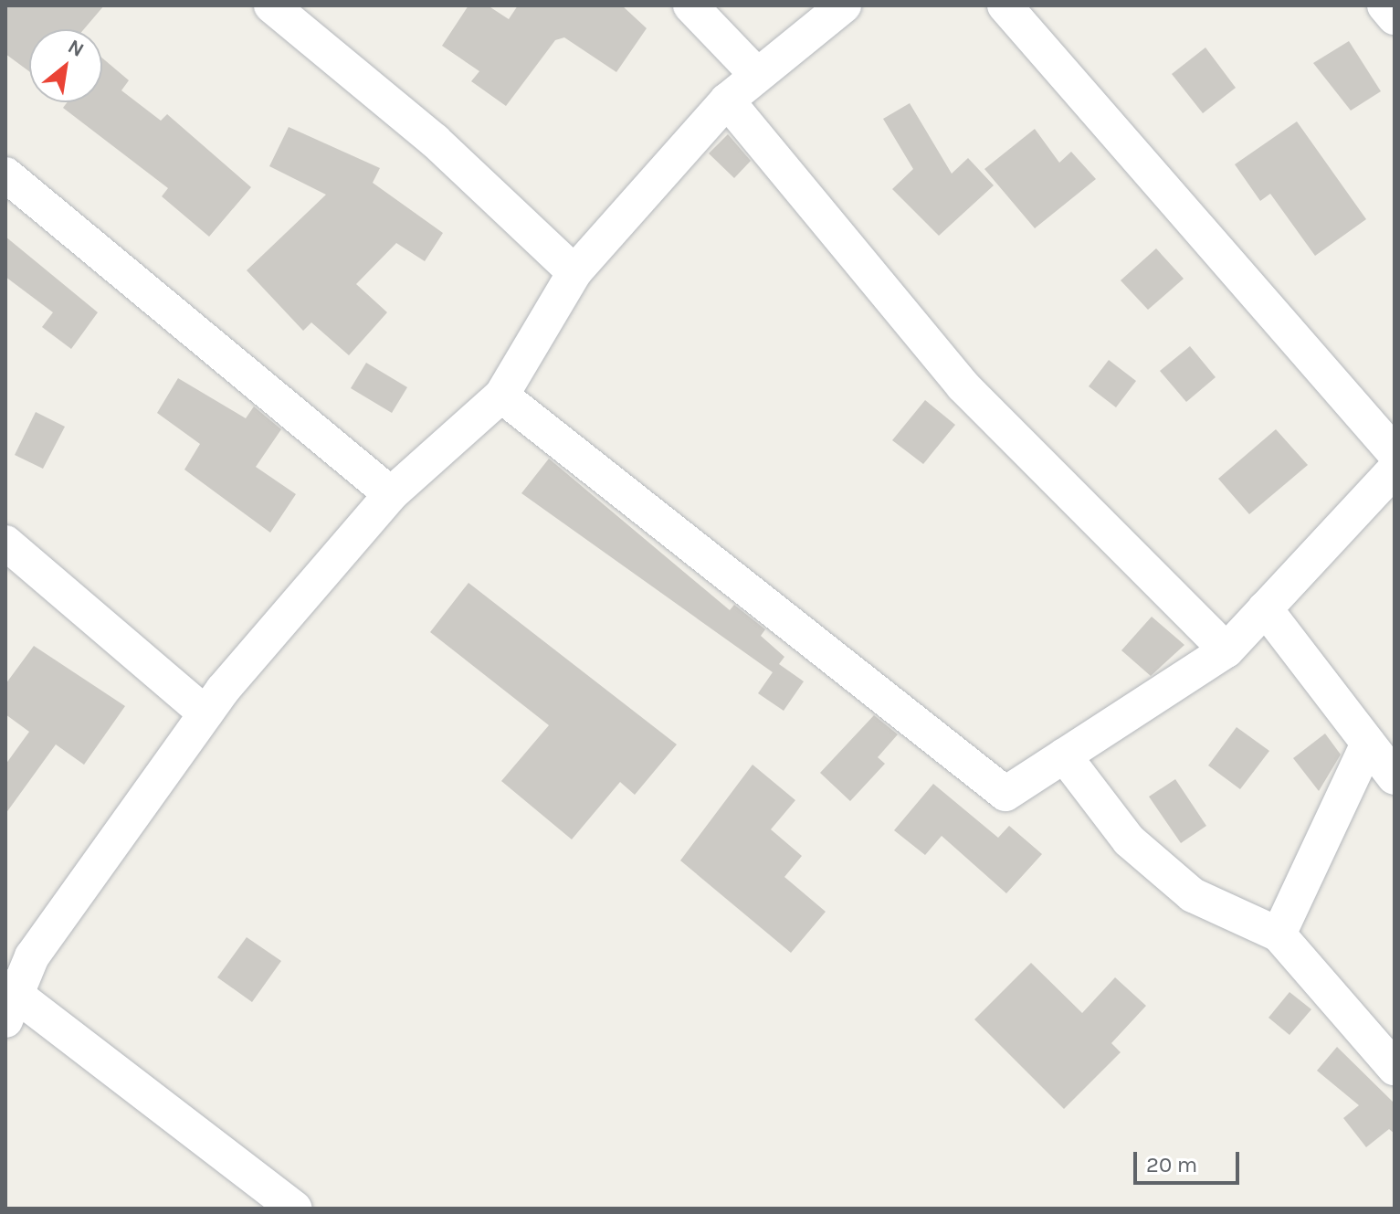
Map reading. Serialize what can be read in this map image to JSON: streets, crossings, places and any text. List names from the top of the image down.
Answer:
{
  "scale_bar": "20 m",
  "north": "top right"
}
